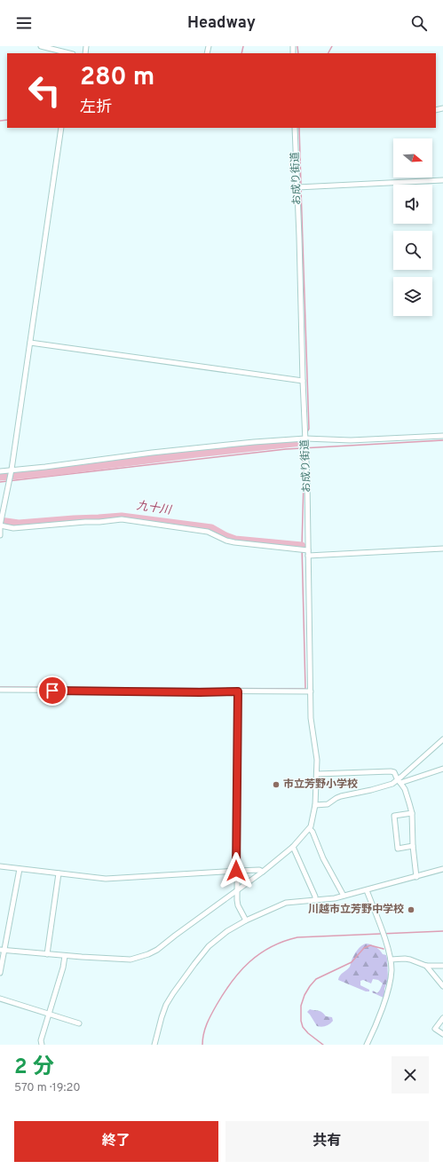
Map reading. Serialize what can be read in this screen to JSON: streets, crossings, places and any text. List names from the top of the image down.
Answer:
{
  "streets": {
    "street": ["お成り街道"]
  },
  "water": ["九十川"],
  "places": ["市立芳野小学校", "川越市立芳野中学校"],
  "north": "right",
  "page": {
    "header": "Headway",
    "turn": ["280 m", "左折"],
    "heading": ["2 分", "570 m · 19:20"],
    "buttons": ["終了", "共有"]
  }
}
